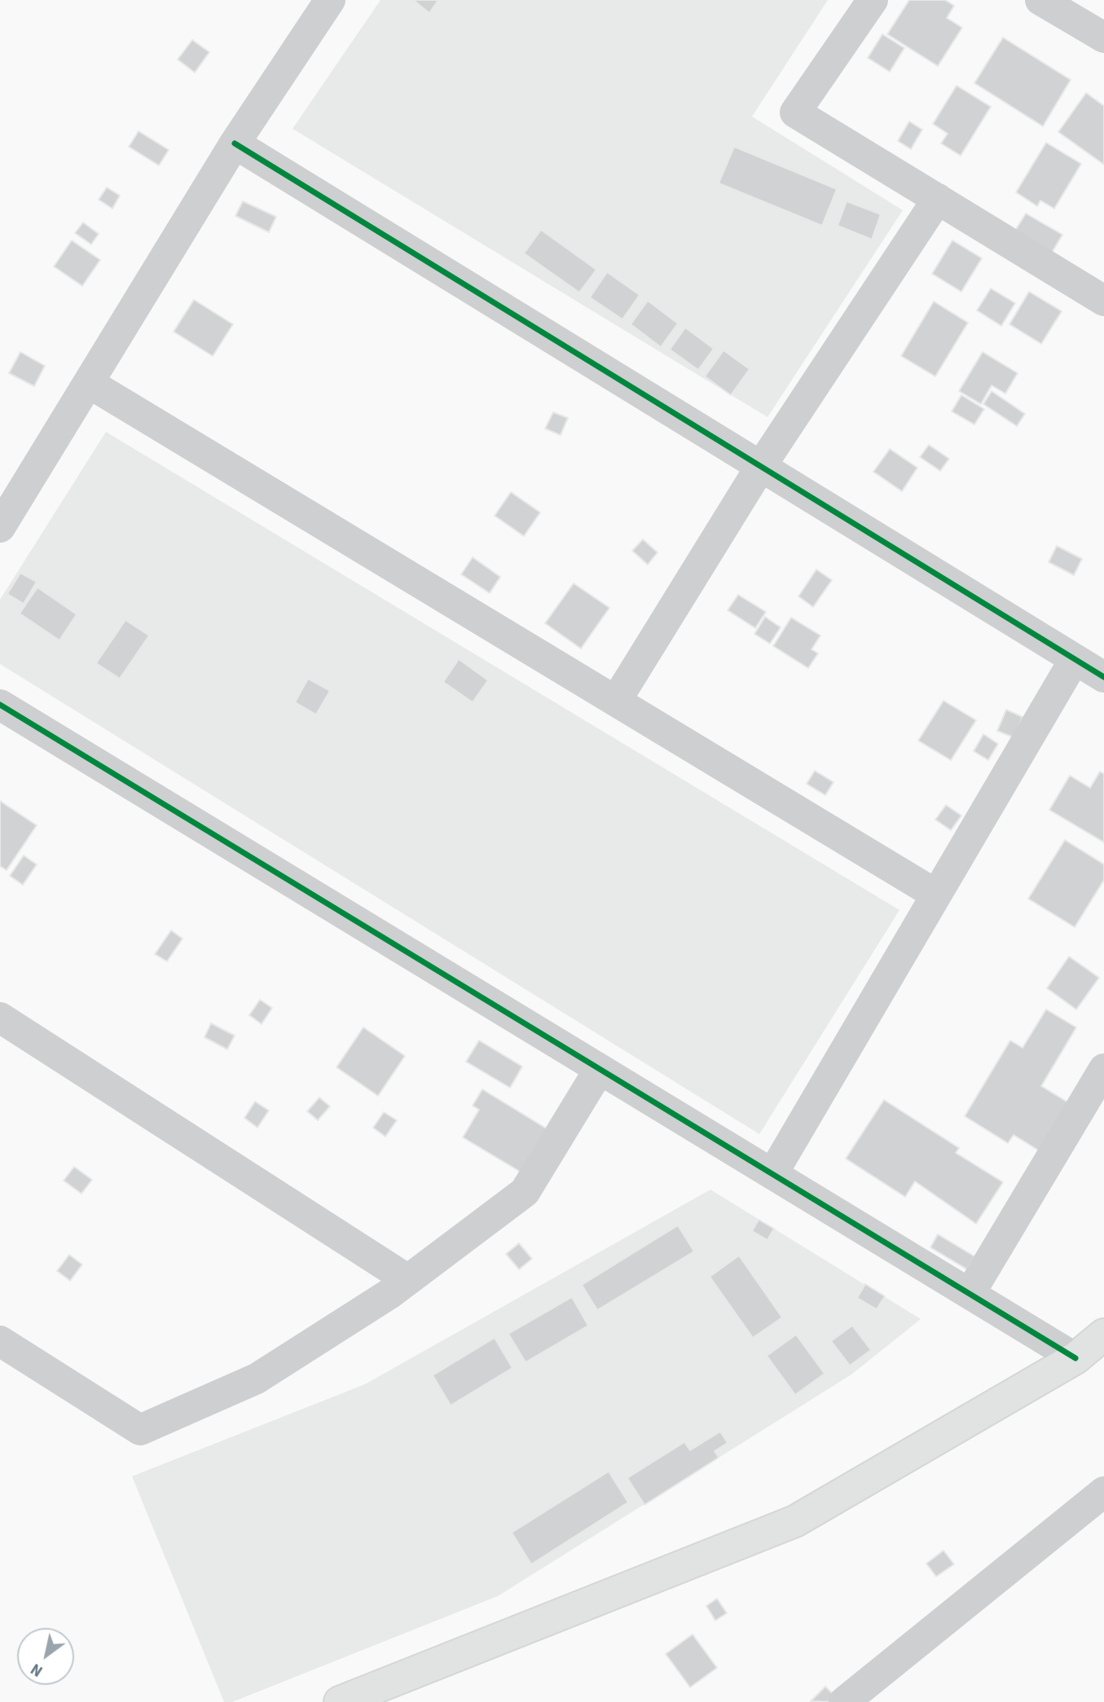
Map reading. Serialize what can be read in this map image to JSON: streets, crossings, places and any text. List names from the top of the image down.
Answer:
{
  "north": "bottom left"
}
